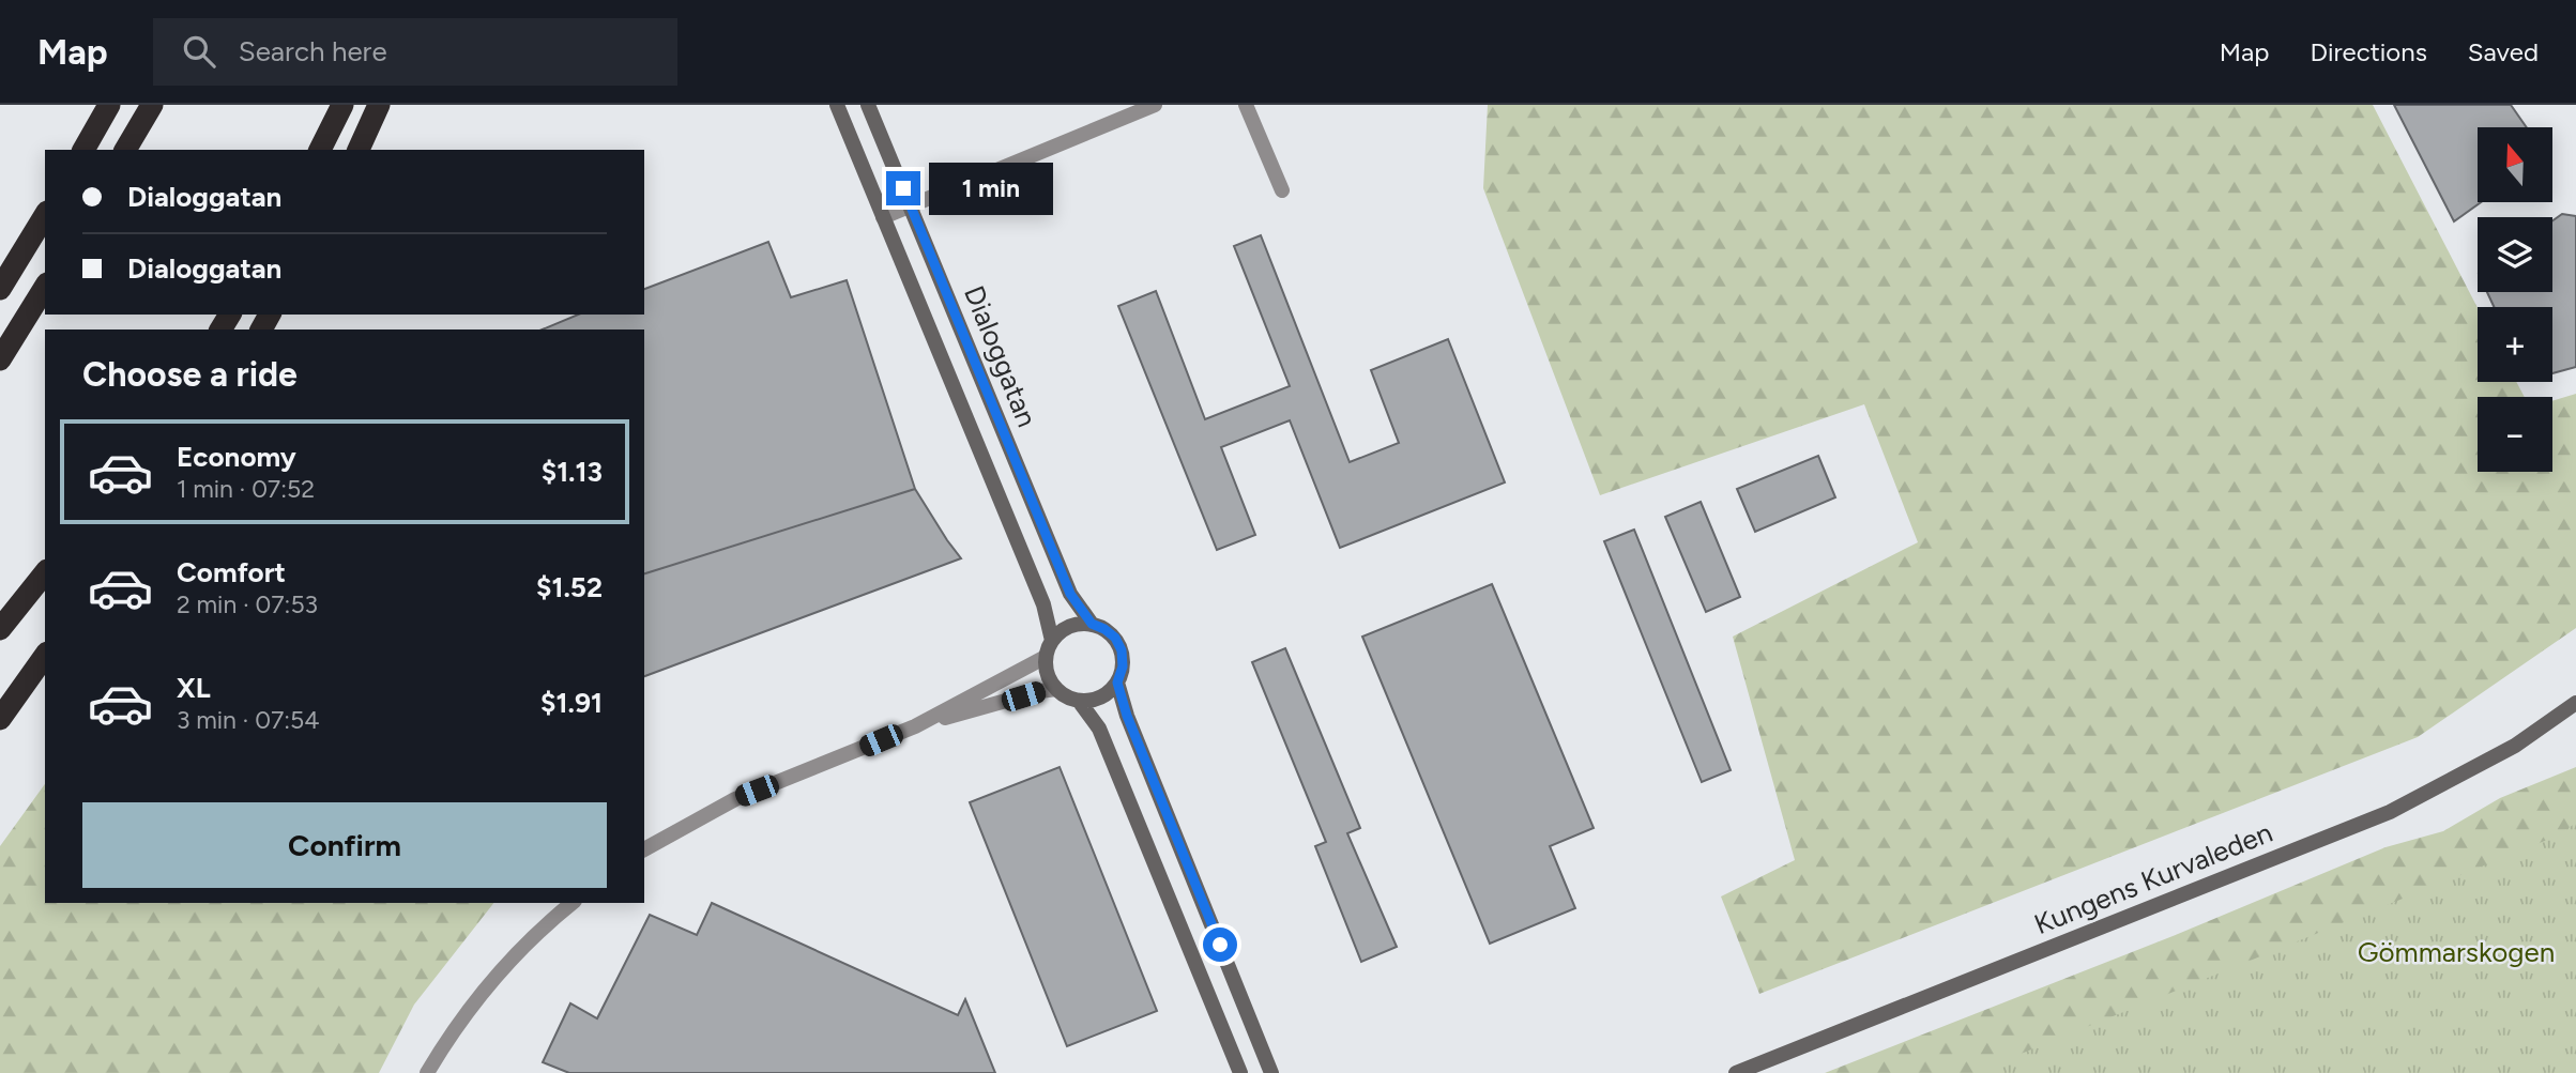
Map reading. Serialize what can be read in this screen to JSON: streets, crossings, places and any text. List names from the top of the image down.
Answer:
{
  "streets": {
    "street": ["Dialoggatan", "Kungens Kurvaleden"]
  },
  "parks": ["Gömmarskogen"],
  "north": "top",
  "page": {
    "header": "Map",
    "search": "Search here",
    "nav": ["Map", "Directions", "Saved"],
    "map_buttons": ["+", "−"],
    "banner": ["Dialoggatan", "Dialoggatan"],
    "bubble": "1 min",
    "heading": "Choose a ride",
    "list": [
      {
        "name": "Economy",
        "note": "1 min · 07:52",
        "value": "$1.13"
      },
      {
        "name": "Comfort",
        "note": "2 min · 07:53",
        "value": "$1.52"
      },
      {
        "name": "XL",
        "note": "3 min · 07:54",
        "value": "$1.91"
      }
    ],
    "buttons": "Confirm"
  }
}
